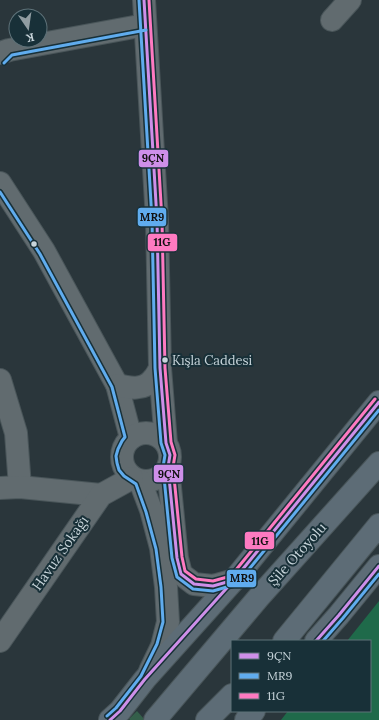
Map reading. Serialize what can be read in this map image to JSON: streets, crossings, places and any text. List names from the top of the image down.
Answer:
{
  "streets": {
    "highway": ["Şile Otoyolu"],
    "street": ["Havuz Sokağı"]
  },
  "places": ["Kışla Caddesi"],
  "lines": ["transit line 9ÇN", "transit line MR9", "transit line 11G"],
  "legend": ["9ÇN", "MR9", "11G"],
  "north": "bottom"
}
